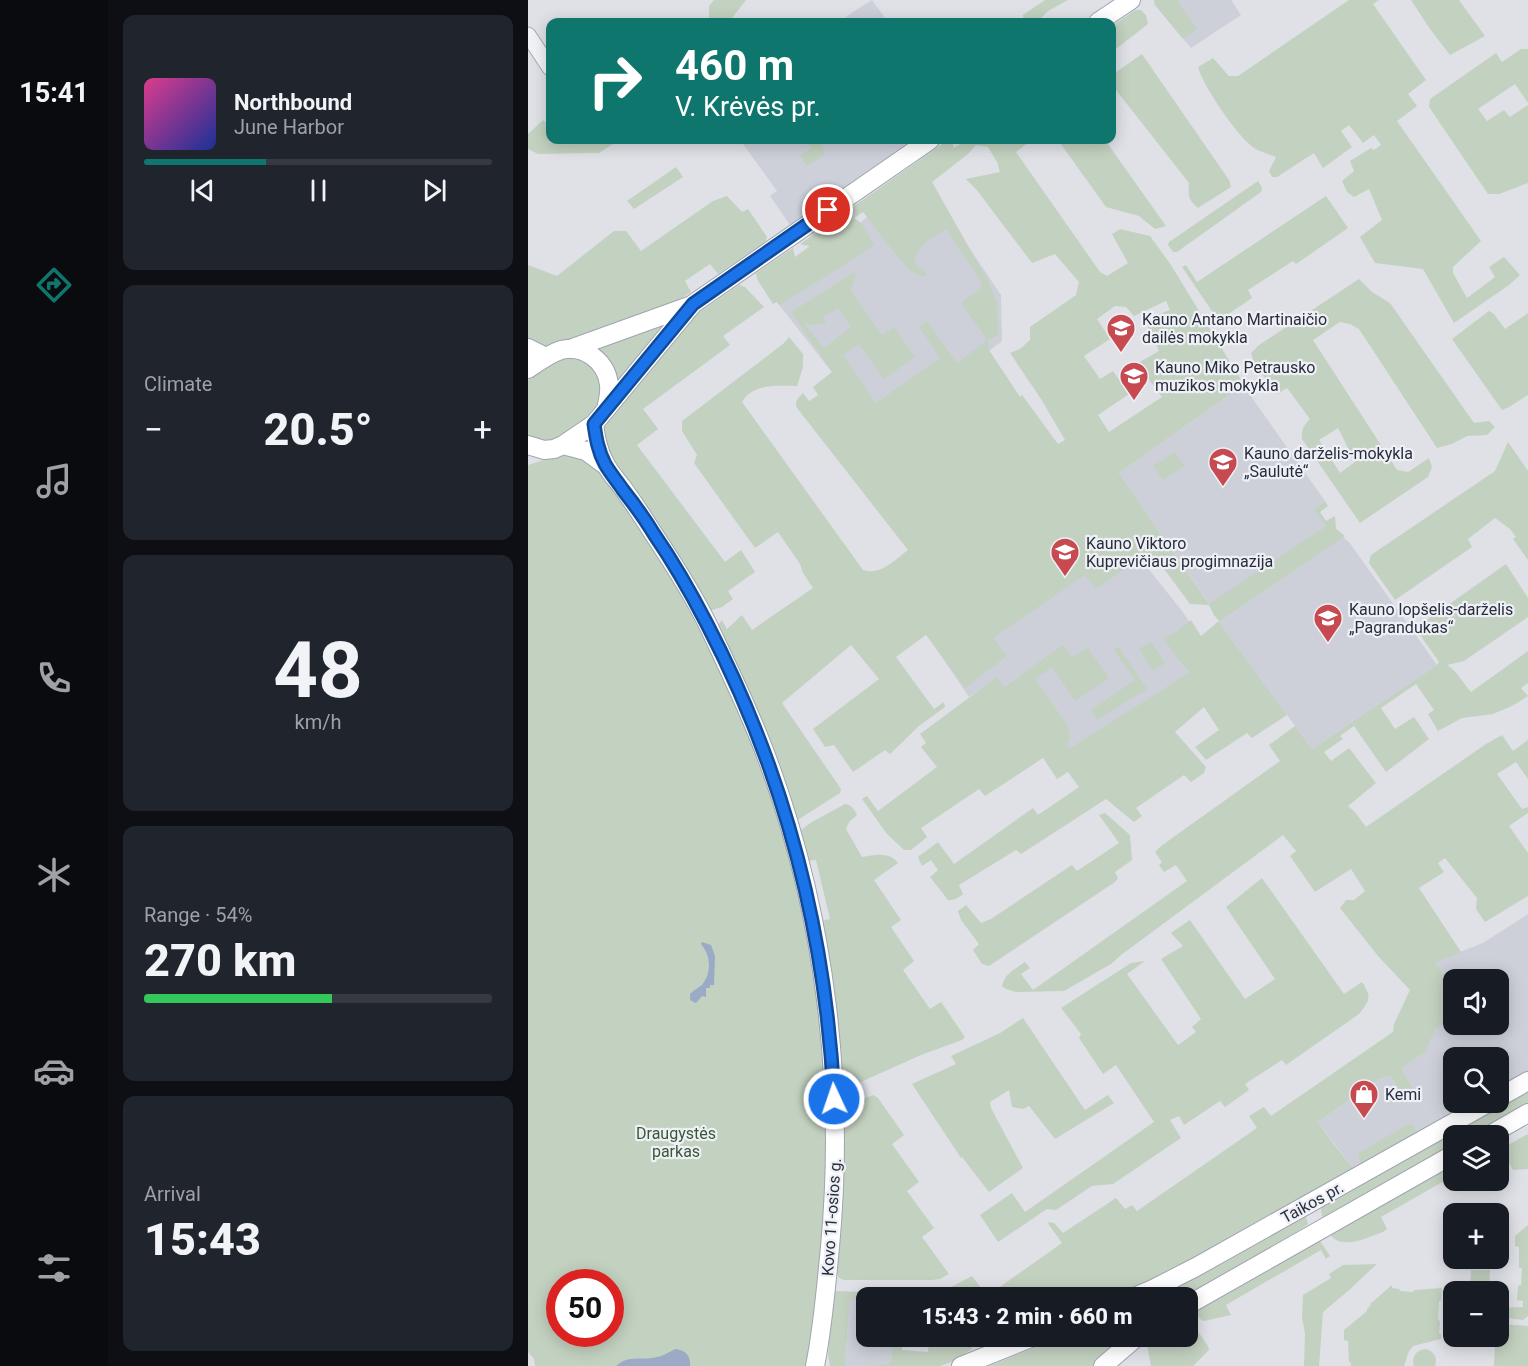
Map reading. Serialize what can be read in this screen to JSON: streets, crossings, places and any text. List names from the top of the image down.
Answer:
{
  "streets": {
    "main road": ["Taikos pr.", "Kovo 11-osios g."]
  },
  "parks": ["Draugystės parkas"],
  "places": {
    "school or university": [
      "Kauno Antano Martinaičio dailės mokykla",
      "Kauno Miko Petrausko muzikos mokykla",
      "Kauno darželis-mokykla „Saulutė“",
      "Kauno Viktoro Kuprevičiaus progimnazija",
      "Kauno lopšelis-darželis „Pagrandukas“"
    ],
    "shop": ["Kemi"]
  },
  "page": {
    "tabs": "15:41",
    "turn": ["460 m", "V. Krėvės pr."],
    "song": ["Northbound", "June Harbor"],
    "tile": [
      "Climate",
      ["48", "km/h"],
      ["Range · 54%", "270 km"],
      ["Arrival", "15:43"]
    ],
    "heat": ["−", "20.5°", "+"],
    "map_buttons": ["+", "−"],
    "limit": "50",
    "trip": "15:43 · 2 min · 660 m"
  }
}
